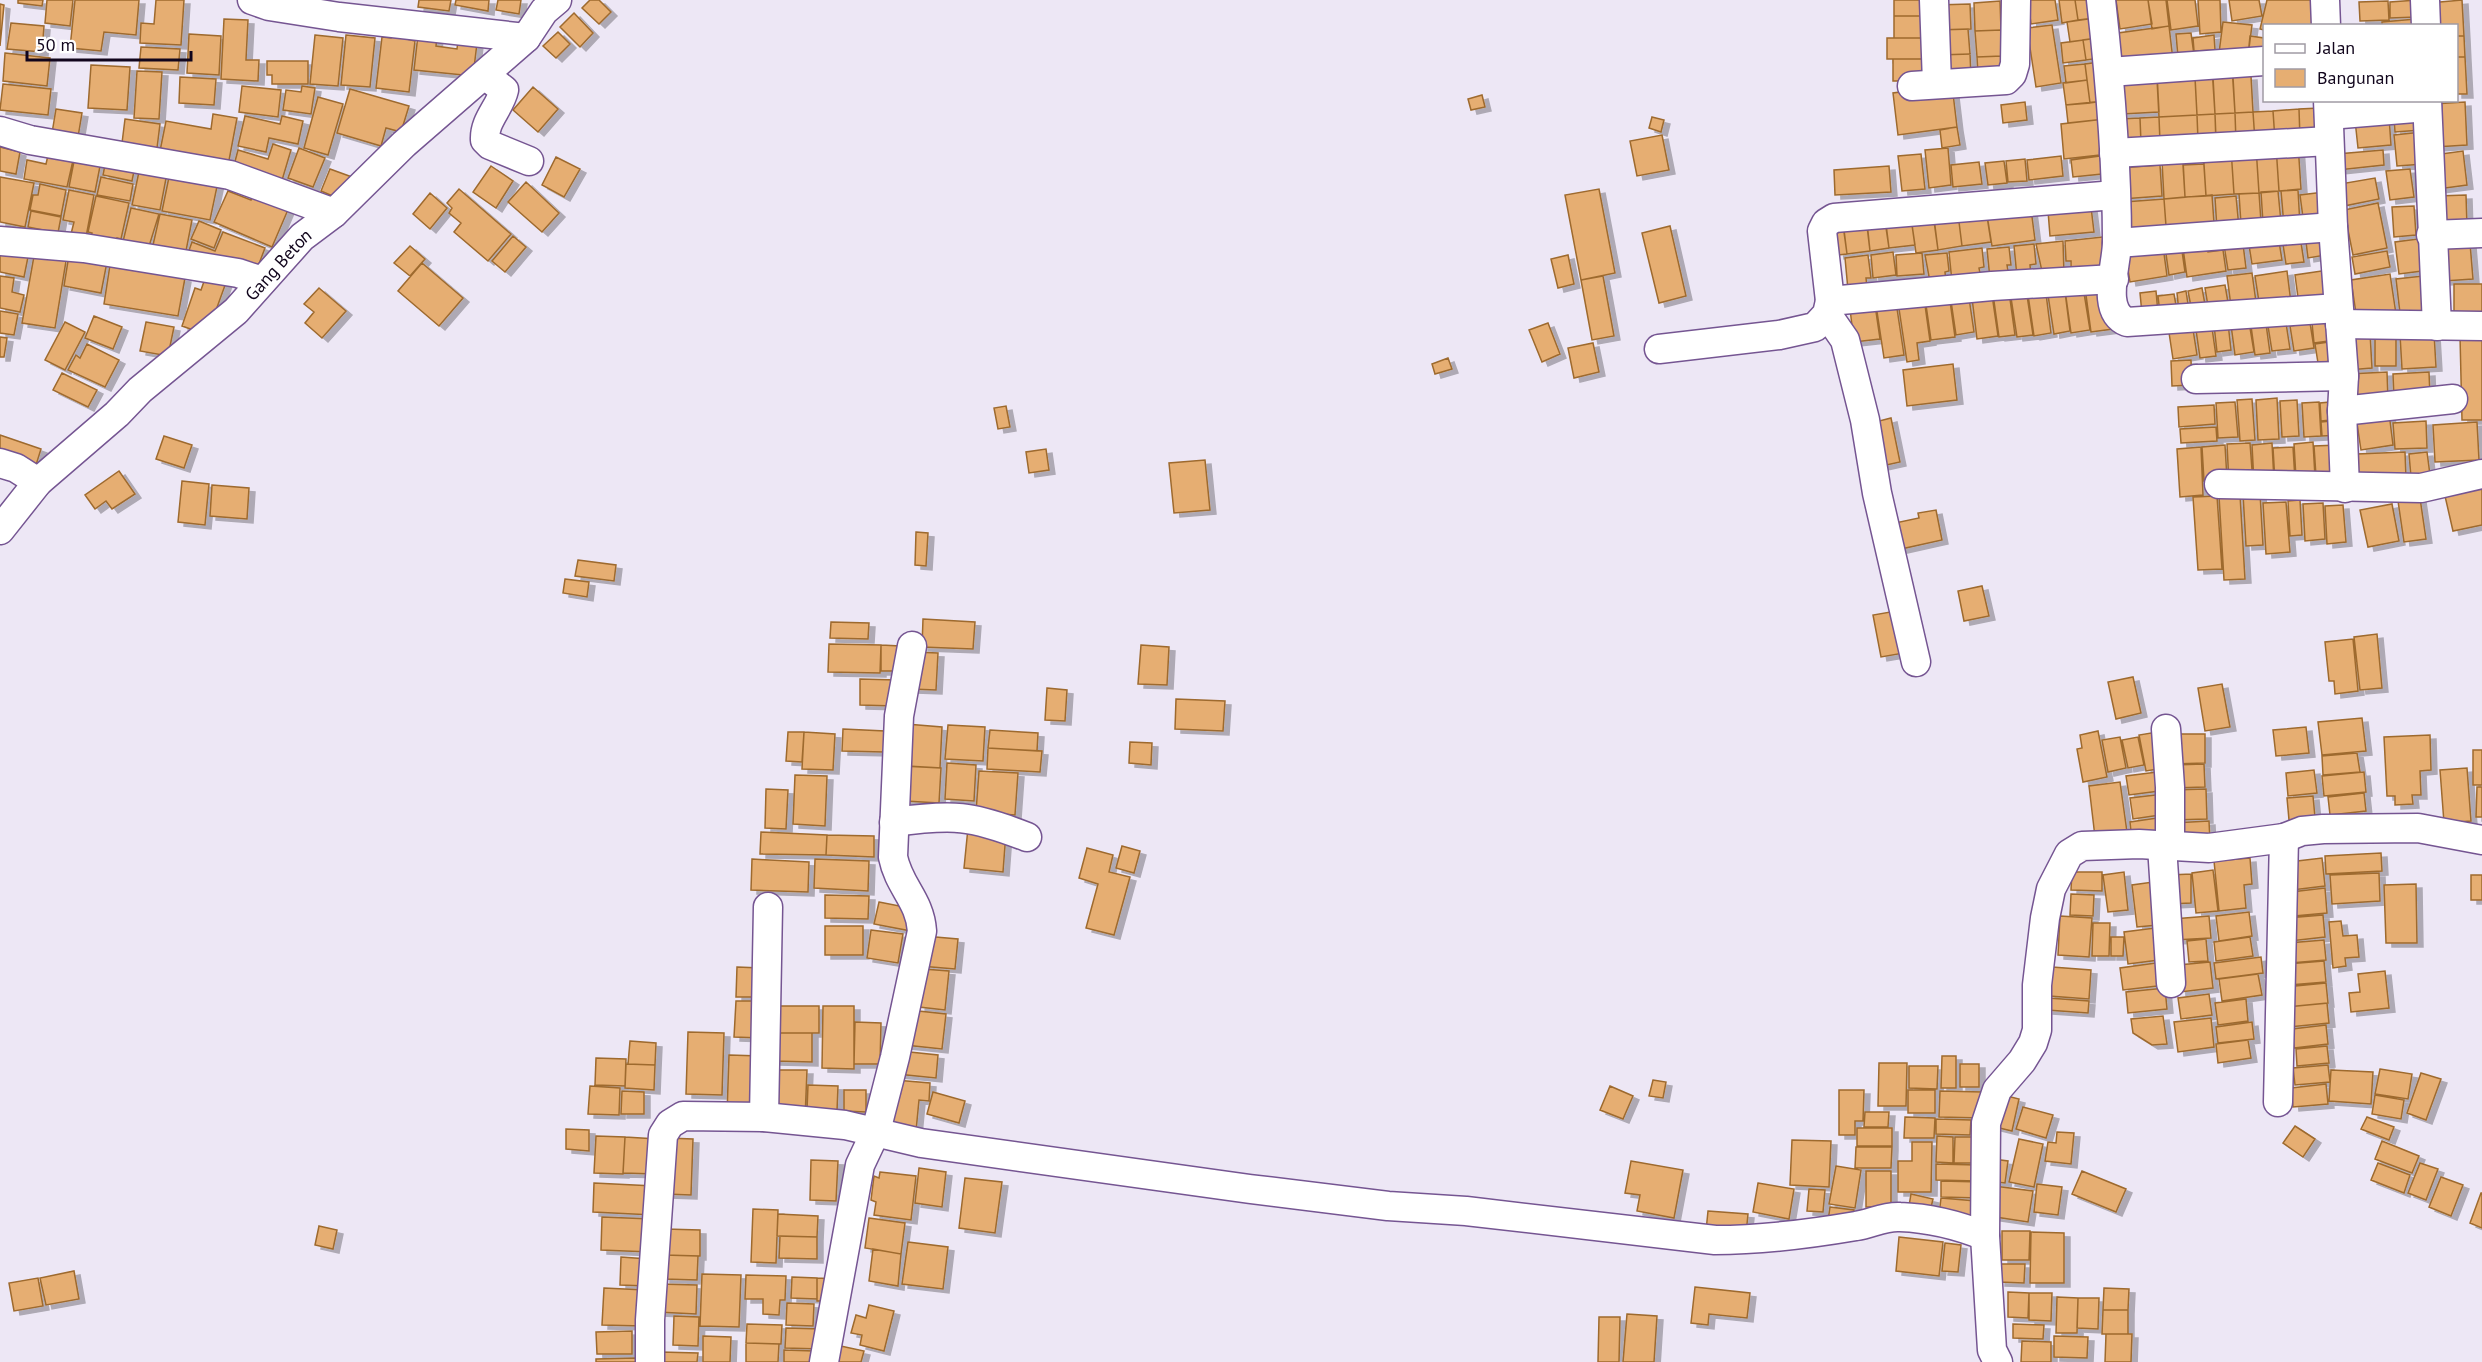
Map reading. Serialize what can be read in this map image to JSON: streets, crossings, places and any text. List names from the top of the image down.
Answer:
{
  "streets": {
    "street": ["Gang Beton"]
  },
  "legend": ["Jalan", "Bangunan"],
  "scale_bar": "50 m"
}
